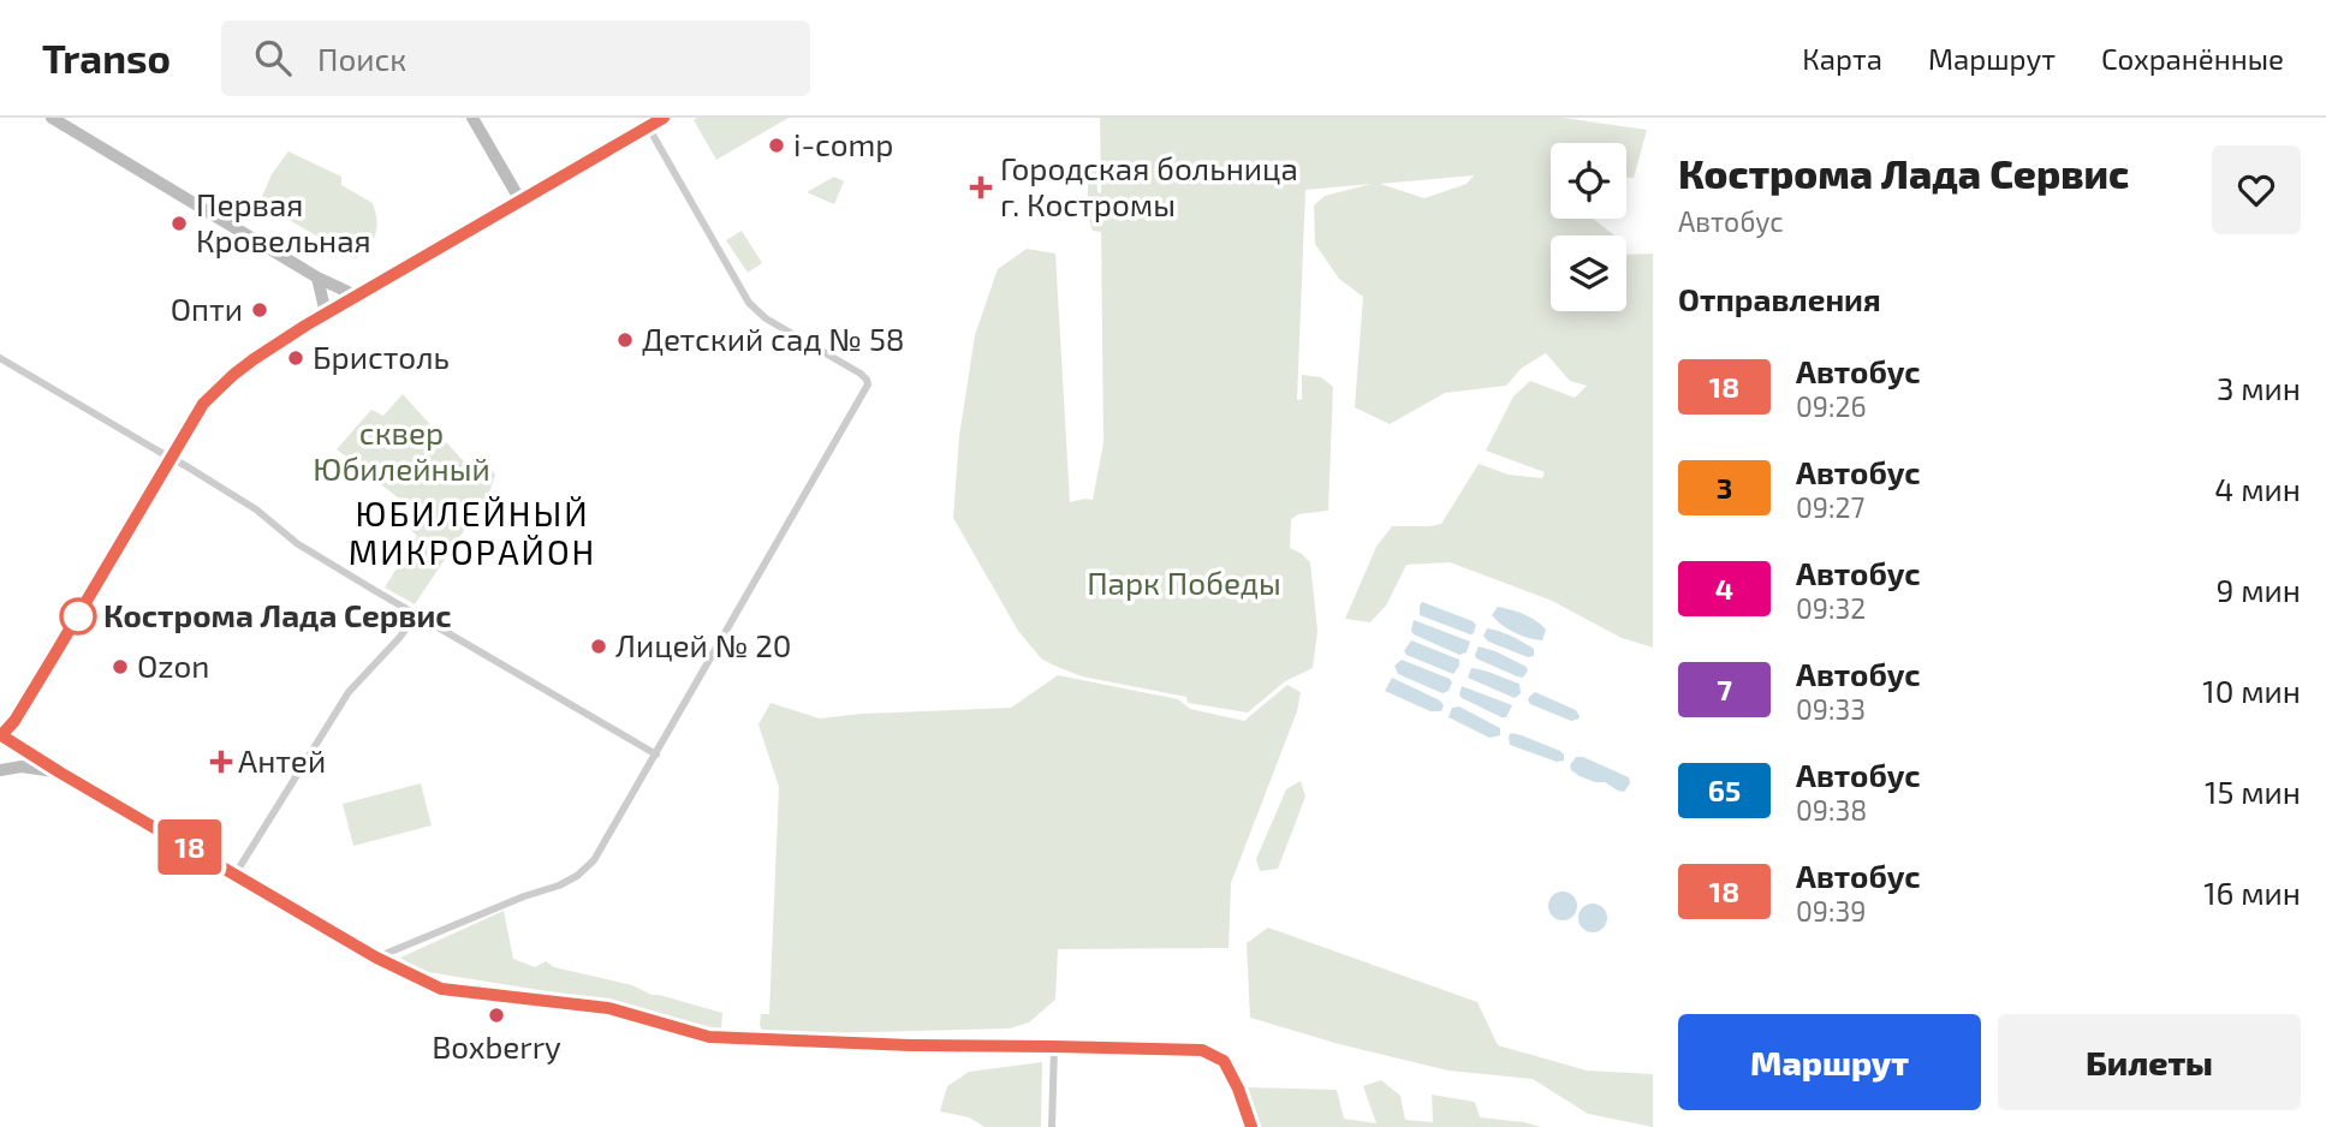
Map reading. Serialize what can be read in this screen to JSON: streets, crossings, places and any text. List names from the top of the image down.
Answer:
{
  "districts": ["ЮБИЛЕЙНЫЙ МИКРОРАЙОН"],
  "parks": ["сквер Юбилейный", "Парк Победы"],
  "places": {
    "other": [
      "i-comp",
      "Первая Кровельная",
      "Опти",
      "Детский сад № 58",
      "Бристоль",
      "Кострома Лада Сервис",
      "Лицей № 20",
      "Ozon",
      "Boxberry"
    ],
    "health": ["Городская больница г. Костромы", "Антей"]
  },
  "lines": ["bus line 18"],
  "page": {
    "header": "Transo",
    "search": "Поиск",
    "nav": ["Карта", "Маршрут", "Сохранённые"],
    "on_map": "18",
    "heading": [
      ["Кострома Лада Сервис", "Автобус"],
      "Отправления"
    ],
    "list": [
      {
        "mark": "18",
        "name": "Автобус",
        "note": "09:26",
        "value": "3 мин"
      },
      {
        "mark": "3",
        "name": "Автобус",
        "note": "09:27",
        "value": "4 мин"
      },
      {
        "mark": "4",
        "name": "Автобус",
        "note": "09:32",
        "value": "9 мин"
      },
      {
        "mark": "7",
        "name": "Автобус",
        "note": "09:33",
        "value": "10 мин"
      },
      {
        "mark": "65",
        "name": "Автобус",
        "note": "09:38",
        "value": "15 мин"
      },
      {
        "mark": "18",
        "name": "Автобус",
        "note": "09:39",
        "value": "16 мин"
      }
    ],
    "buttons": ["Маршрут", "Билеты"]
  }
}
